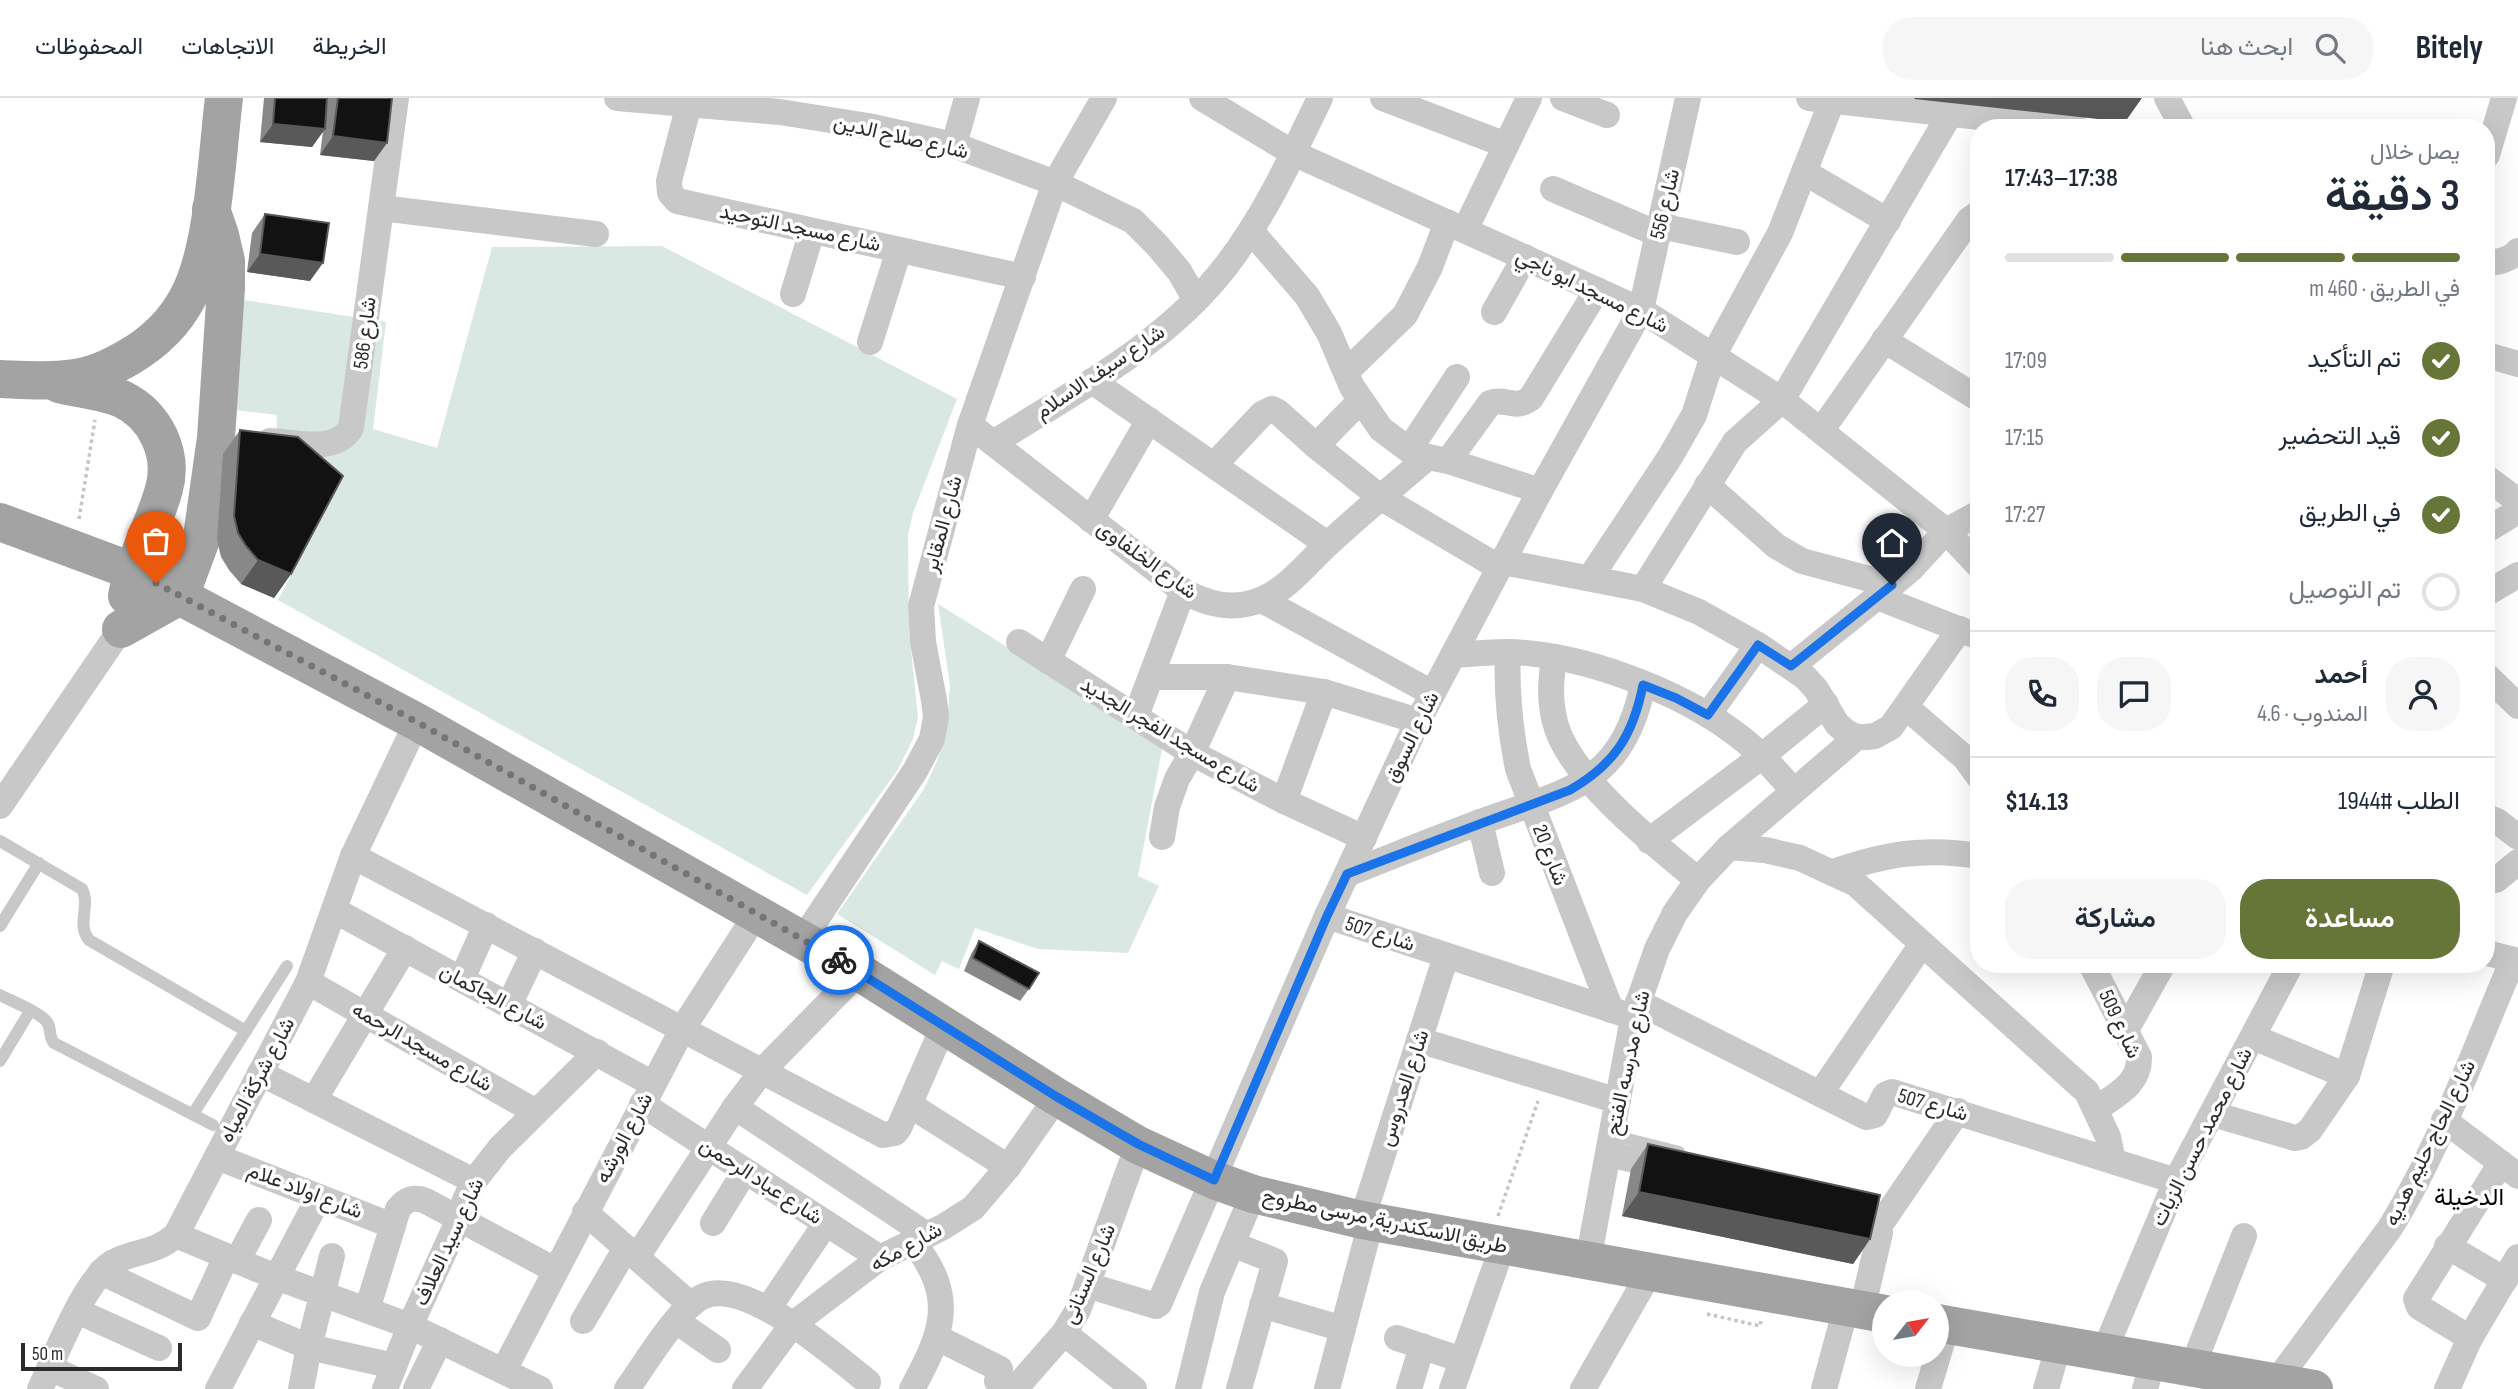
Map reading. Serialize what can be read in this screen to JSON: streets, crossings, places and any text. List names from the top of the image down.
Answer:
{
  "streets": {
    "main road": ["طريق الاسكندرية, مرسى مطروح"],
    "street": [
      "شارع صلاح الدين",
      "شارع 556",
      "شارع مسجد التوحيد",
      "شارع مسجد ابو ناجي",
      "شارع 586",
      "شارع سيف الاسلام",
      "شارع المقابر",
      "شارع الخلفاوى",
      "شارع مسجد الفجر الجديد",
      "شارع السوق",
      "شارع 20",
      "شارع 507",
      "شارع الجاكمان",
      "شارع 509",
      "شارع مسجد الرحمه",
      "شارع مدرسه الفتح",
      "شارع شركة المياه",
      "شارع العدروس",
      "شارع محمد حسن الزيات",
      "شارع الورشه",
      "شارع الحاج حليم هديه",
      "شارع عباد الرحمن",
      "شارع اولاد علام",
      "شارع سيد العلاف",
      "شارع مكه",
      "شارع السنانى"
    ]
  },
  "crossings": [
    ["شارع صلاح الدين", "شارع مسجد التوحيد"],
    ["شارع صلاح الدين", "شارع سيف الاسلام"],
    ["شارع صلاح الدين", "شارع المقابر"],
    ["شارع 556", "شارع مسجد ابو ناجي"],
    ["شارع 556", "شارع السوق"],
    ["شارع مسجد التوحيد", "شارع المقابر"],
    ["شارع مسجد ابو ناجي", "شارع سيف الاسلام"],
    ["شارع مسجد ابو ناجي", "شارع السوق"],
    ["شارع سيف الاسلام", "شارع الخلفاوى"],
    ["شارع المقابر", "شارع الخلفاوى"],
    ["شارع المقابر", "طريق الاسكندرية, مرسى مطروح"],
    ["شارع مسجد الفجر الجديد", "شارع السوق"],
    ["شارع السوق", "شارع 507"],
    ["شارع السوق", "طريق الاسكندرية, مرسى مطروح"],
    ["شارع السوق", "شارع السنانى"],
    ["شارع 20", "شارع 507"],
    ["شارع 20", "شارع مدرسه الفتح"],
    ["شارع 507", "شارع مدرسه الفتح"],
    ["شارع 507", "شارع العدروس"],
    ["شارع 507", "شارع محمد حسن الزيات"],
    ["شارع الجاكمان", "شارع شركة المياه"],
    ["شارع الجاكمان", "شارع الورشه"],
    ["شارع الجاكمان", "شارع عباد الرحمن"],
    ["شارع الجاكمان", "شارع سيد العلاف"],
    ["شارع مسجد الرحمه", "شارع شركة المياه"],
    ["شارع مسجد الرحمه", "شارع سيد العلاف"],
    ["شارع مدرسه الفتح", "طريق الاسكندرية, مرسى مطروح"],
    ["شارع شركة المياه", "شارع اولاد علام"],
    ["شارع شركة المياه", "طريق الاسكندرية, مرسى مطروح"],
    ["شارع العدروس", "طريق الاسكندرية, مرسى مطروح"],
    ["شارع الورشه", "شارع عباد الرحمن"],
    ["شارع الورشه", "طريق الاسكندرية, مرسى مطروح"],
    ["شارع عباد الرحمن", "شارع مكه"],
    ["طريق الاسكندرية, مرسى مطروح", "شارع مكه"],
    ["طريق الاسكندرية, مرسى مطروح", "شارع السنانى"]
  ],
  "districts": ["الدخيلة"],
  "scale_bar": "50 m",
  "north": "top right",
  "page": {
    "header": "Bitely",
    "search": "ابحث هنا",
    "nav": ["الخريطة", "الاتجاهات", "المحفوظات"],
    "heading": ["3 دقيقة", "يصل خلال", "17:38–17:43"],
    "panel": [
      "أحمد",
      "المندوب · 4.6",
      "الطلب #1944",
      "$14.13"
    ],
    "bar": "في الطريق · 460 m",
    "list": [
      ["تم التأكيد", "17:09"],
      ["قيد التحضير", "17:15"],
      ["في الطريق", "17:27"],
      "تم التوصيل"
    ],
    "buttons": ["مساعدة", "مشاركة"],
    "scale": "50 m"
  }
}
